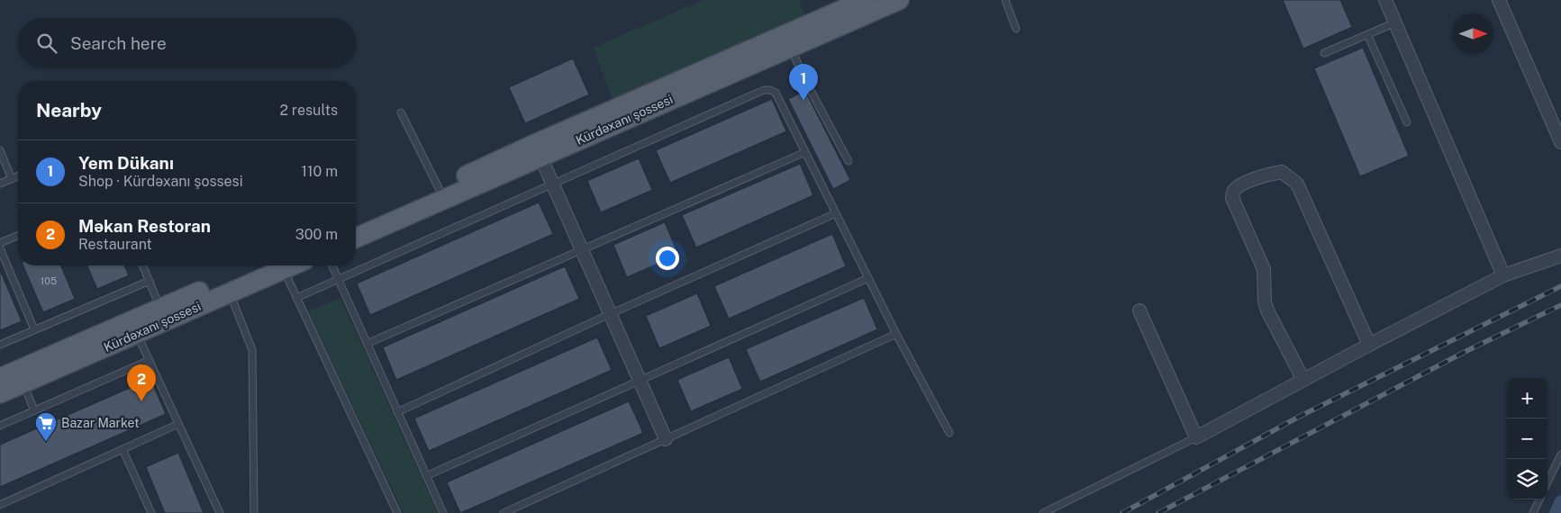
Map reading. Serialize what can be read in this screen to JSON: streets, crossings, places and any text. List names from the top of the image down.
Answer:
{
  "streets": {
    "main road": ["Kürdəxanı şossesi"]
  },
  "places": {
    "supermarket": ["Bazar Market"]
  },
  "house_numbers": ["105"],
  "north": "right",
  "page": {
    "search": "Search here",
    "pins": ["1", "2"],
    "heading": ["Nearby", "2 results"],
    "list": [
      {
        "mark": "1",
        "name": "Yem Dükanı",
        "note": "Shop · Kürdəxanı şossesi",
        "value": "110 m"
      },
      {
        "mark": "2",
        "name": "Məkan Restoran",
        "note": "Restaurant",
        "value": "300 m"
      }
    ],
    "map_buttons": ["+", "−"]
  }
}
